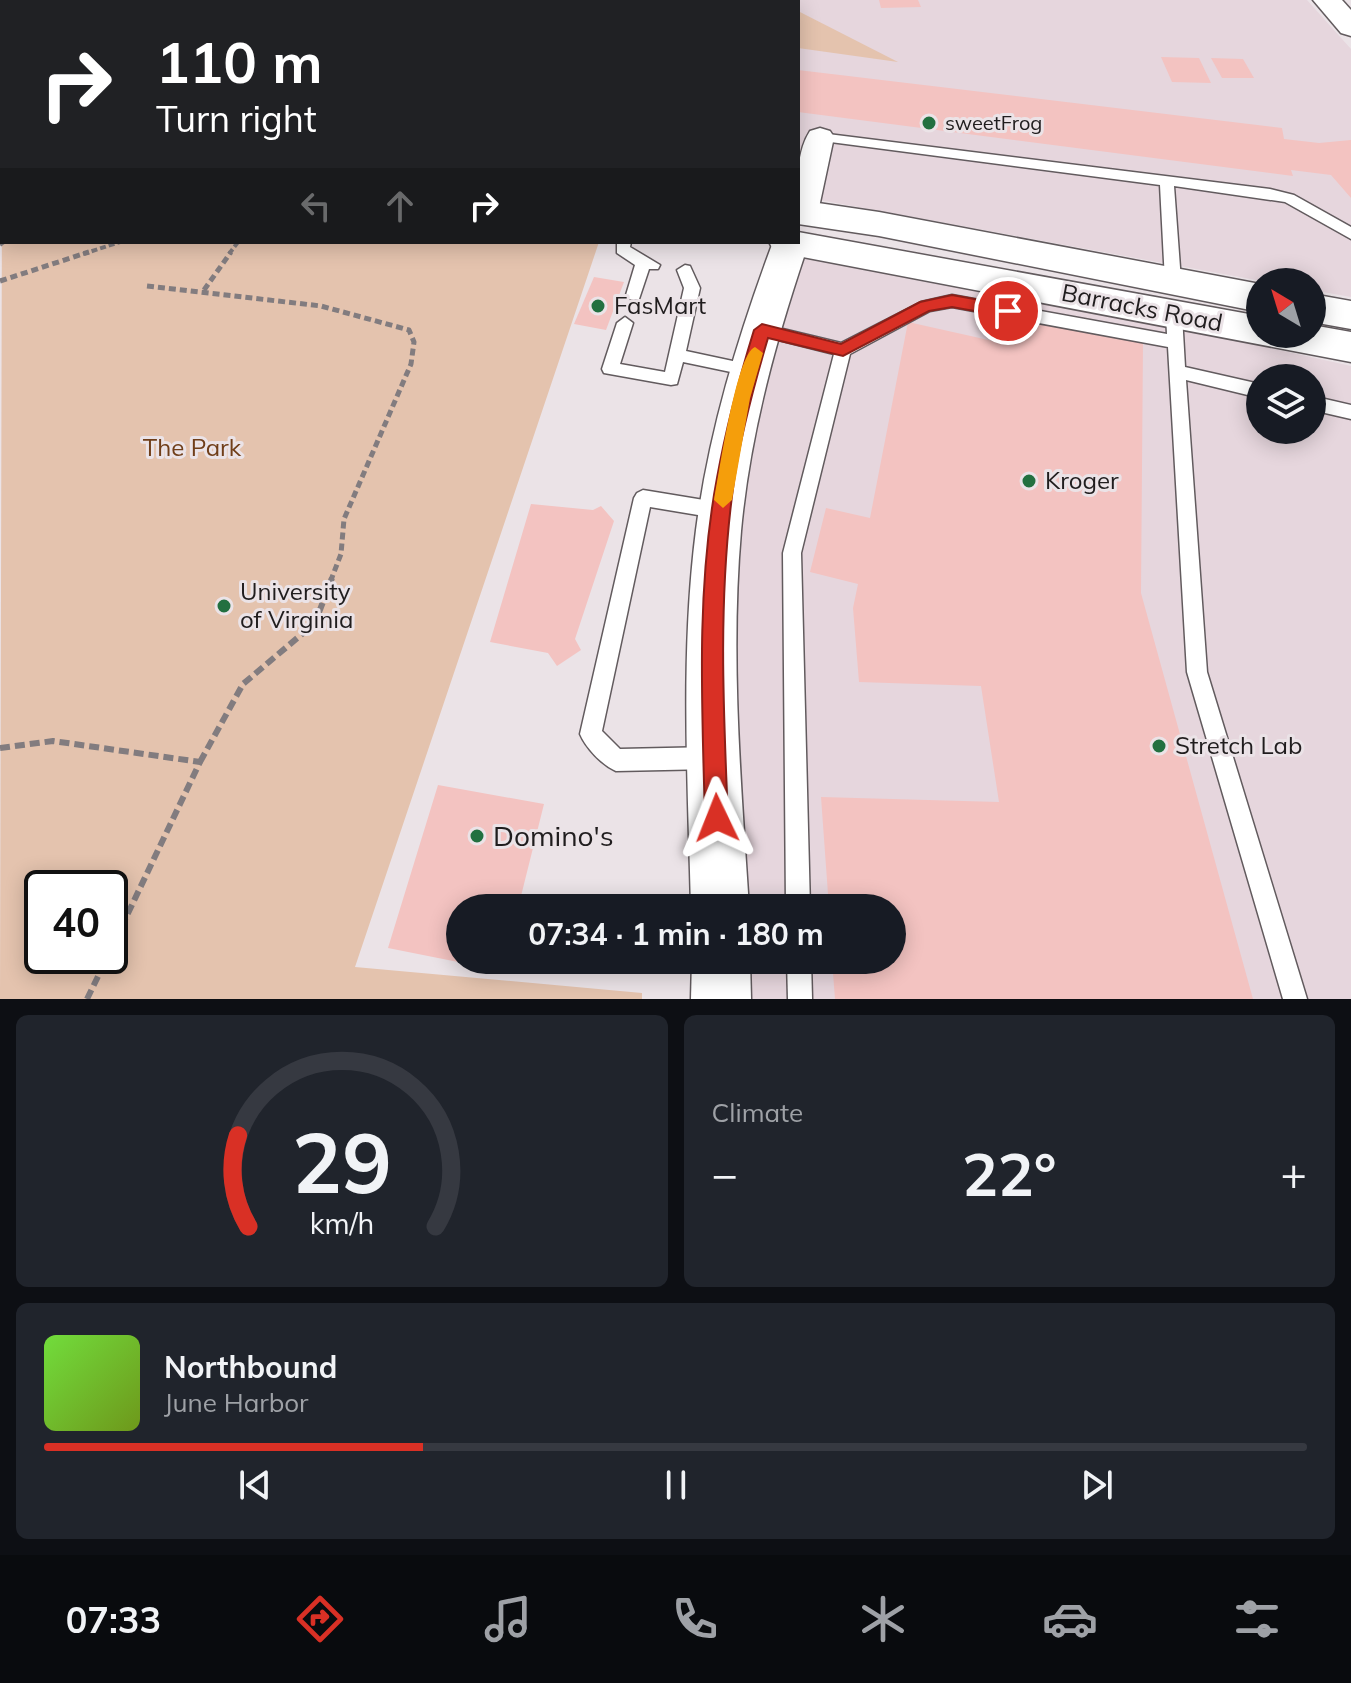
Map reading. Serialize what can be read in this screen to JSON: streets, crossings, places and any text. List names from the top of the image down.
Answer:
{
  "streets": {
    "main road": ["Barracks Road"]
  },
  "parks": ["The Park"],
  "places": [
    "sweetFrog",
    "FasMart",
    "Kroger",
    "University of Virginia",
    "Stretch Lab",
    "Domino's"
  ],
  "north": "top left",
  "page": {
    "turn": ["110 m", "Turn right"],
    "limit": "40",
    "trip": "07:34 · 1 min · 180 m",
    "tile": "Climate",
    "heat": ["−", "22°", "+"],
    "song": ["Northbound", "June Harbor"],
    "tabs": "07:33",
    "gauge": ["29", "km/h"]
  }
}
